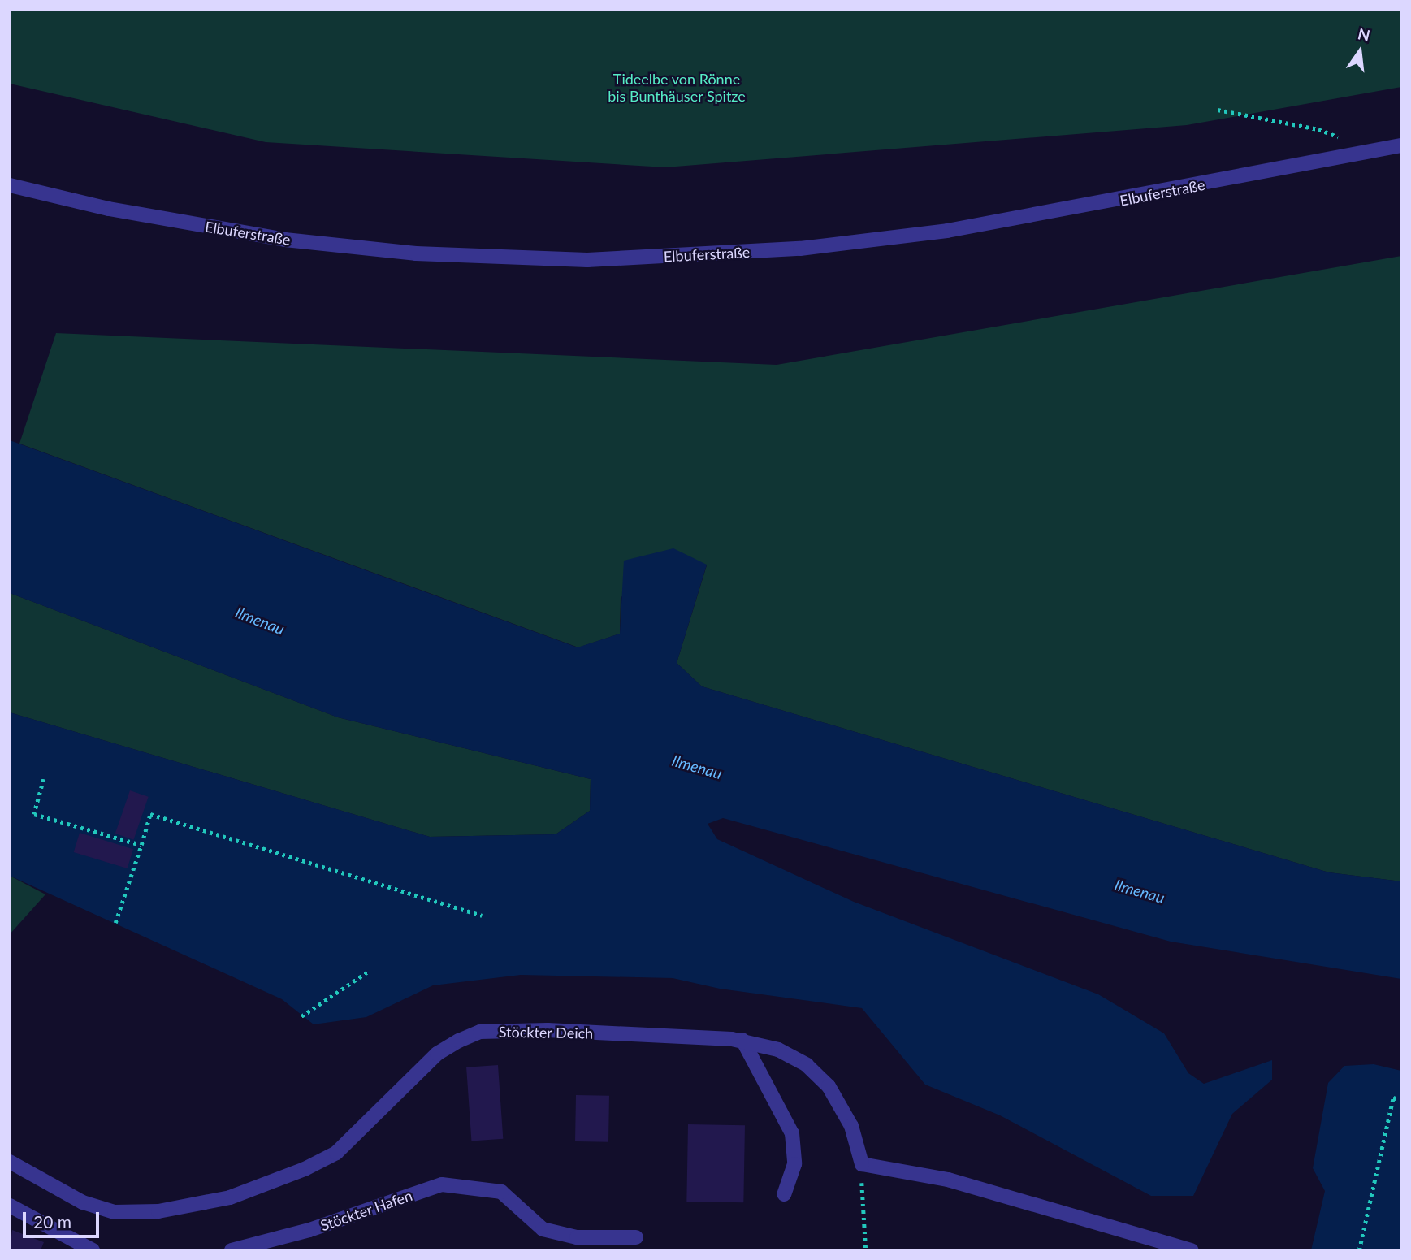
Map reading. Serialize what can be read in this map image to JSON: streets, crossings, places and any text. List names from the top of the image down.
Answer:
{
  "streets": {
    "street": ["Elbuferstraße", "Stöckter Deich", "Stöckter Hafen"]
  },
  "water": ["Ilmenau"],
  "parks": ["Tideelbe von Rönne bis Bunthäuser Spitze"],
  "scale_bar": "20 m",
  "north": "top"
}
